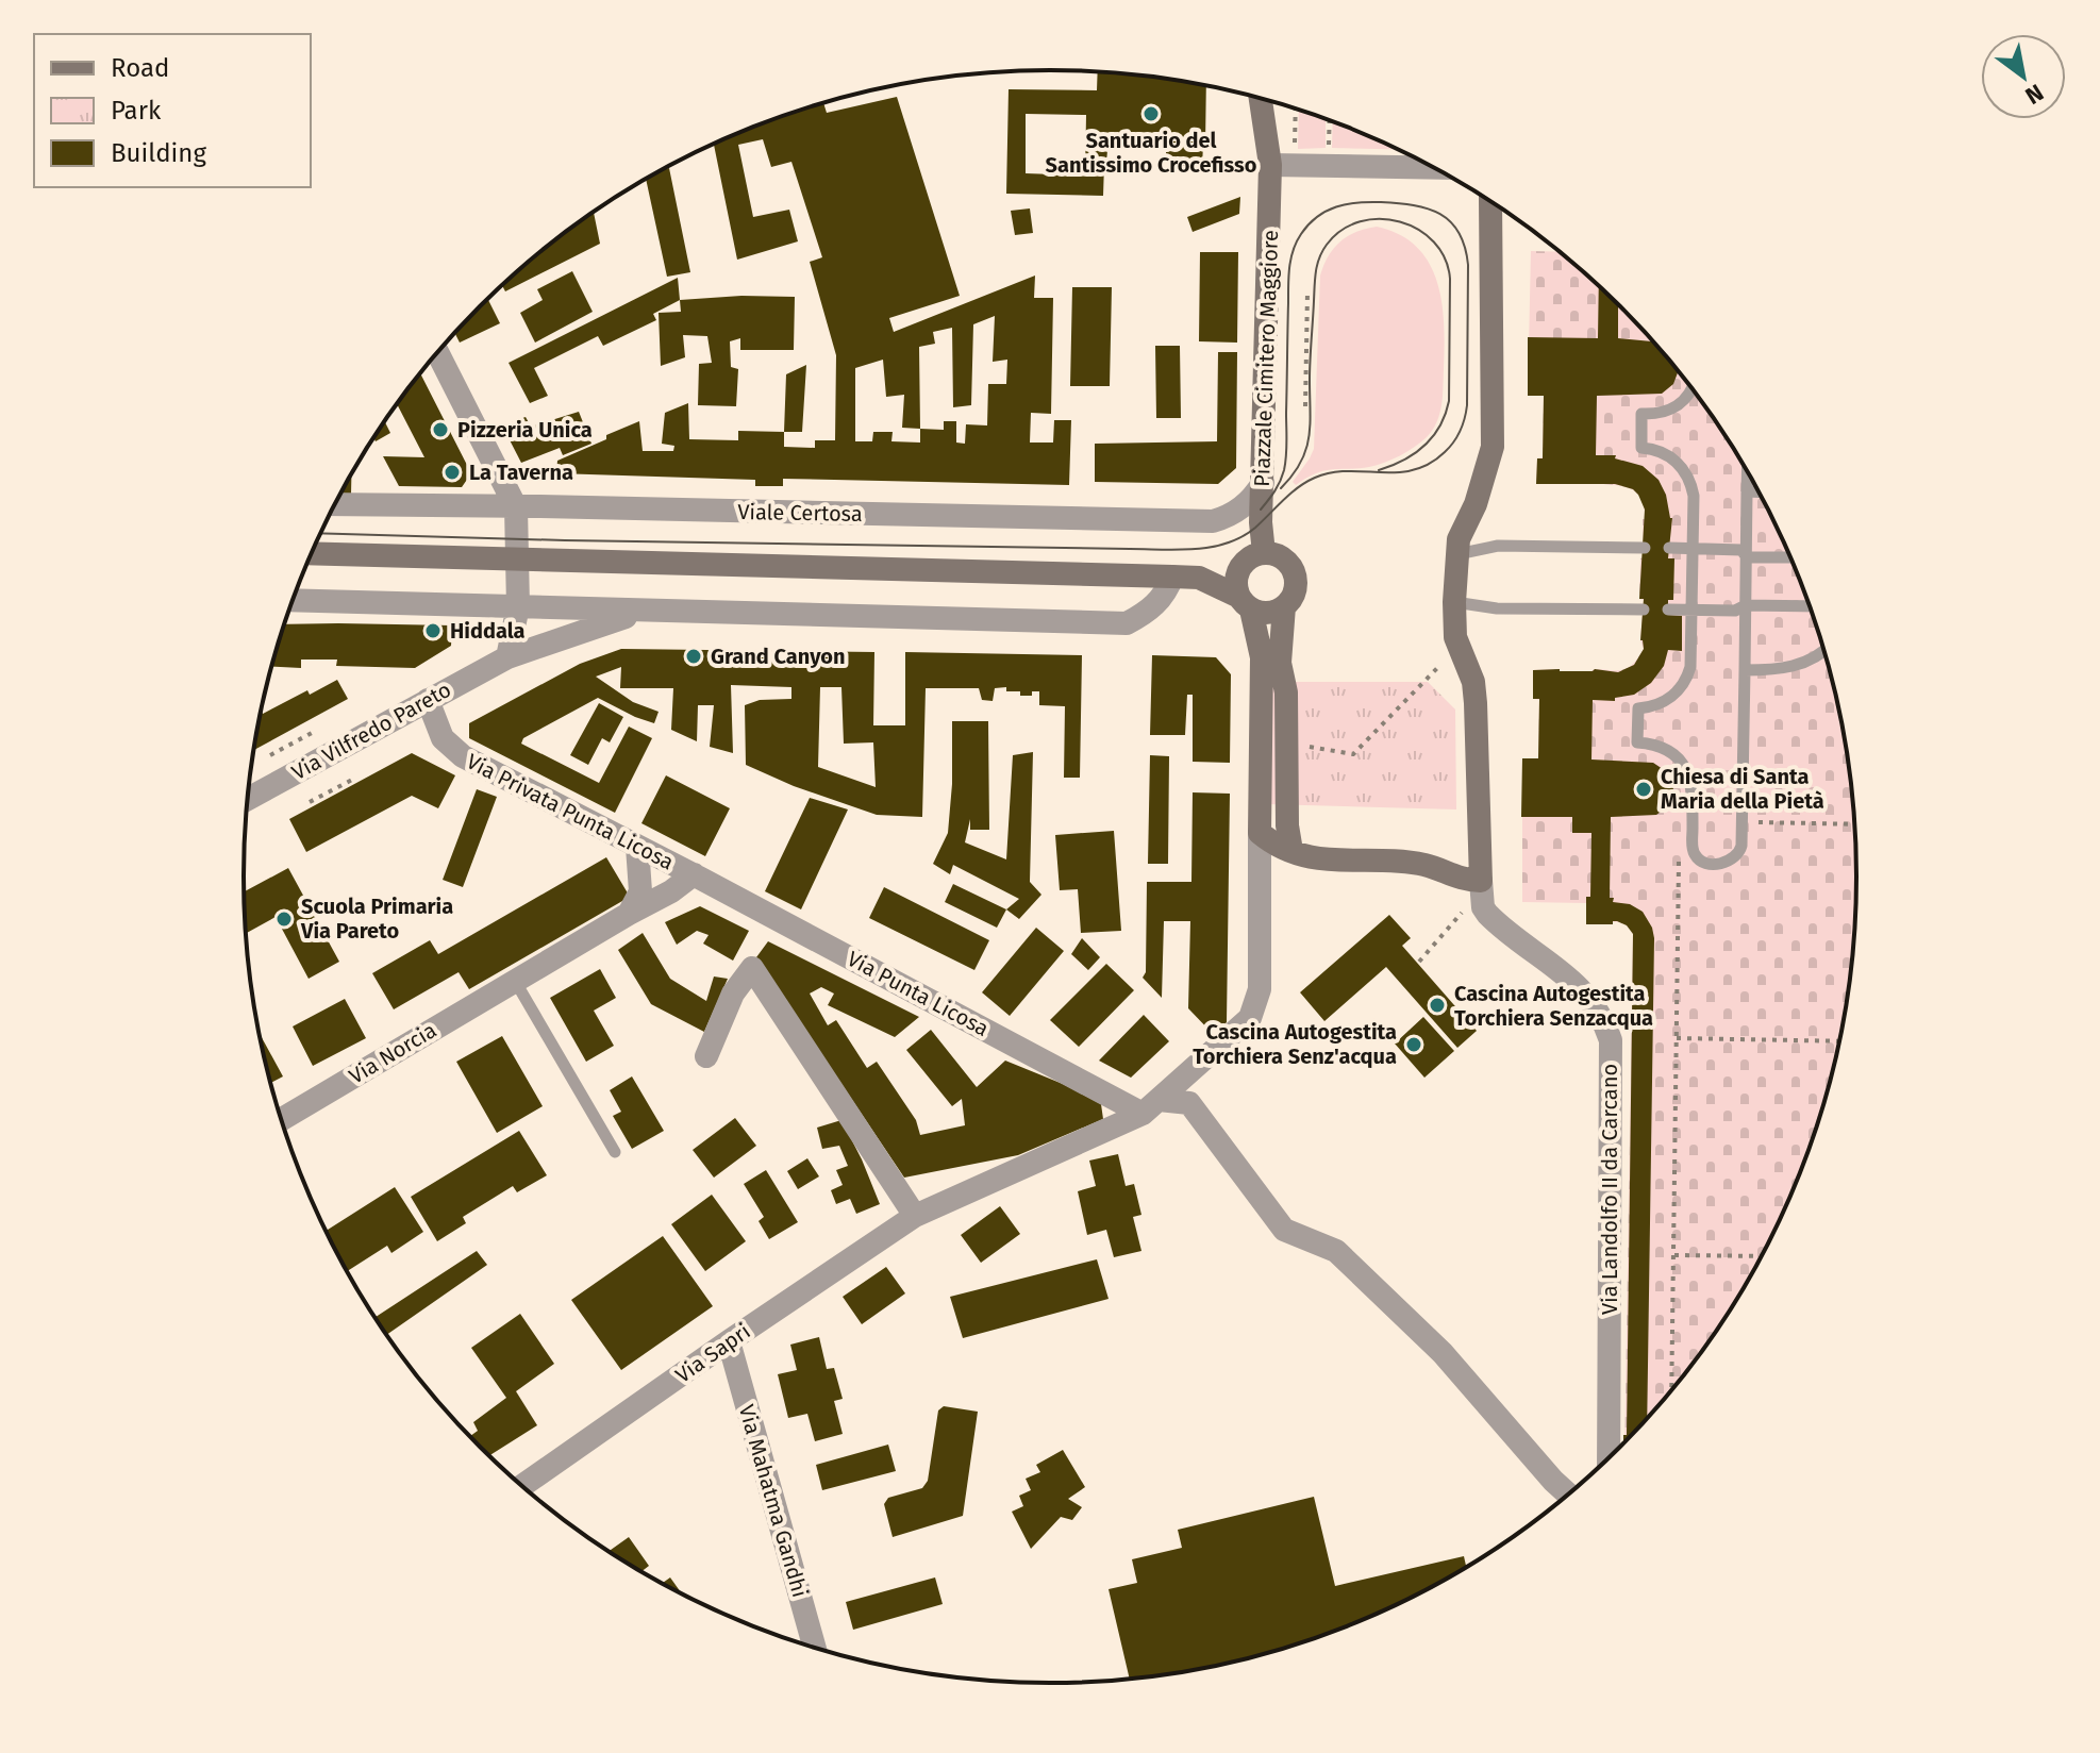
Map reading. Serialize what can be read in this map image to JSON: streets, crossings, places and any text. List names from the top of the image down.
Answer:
{
  "streets": {
    "main road": ["Piazzale Cimitero Maggiore"],
    "street": [
      "Viale Certosa",
      "Via Vilfredo Pareto",
      "Via Privata Punta Licosa",
      "Via Punta Licosa",
      "Via Norcia",
      "Via Landolfo II da Carcano",
      "Via Sapri",
      "Via Mahatma Gandhi"
    ]
  },
  "crossings": [
    ["Piazzale Cimitero Maggiore", "Viale Certosa"],
    ["Via Vilfredo Pareto", "Via Privata Punta Licosa"],
    ["Via Privata Punta Licosa", "Via Punta Licosa"],
    ["Via Privata Punta Licosa", "Via Norcia"],
    ["Via Punta Licosa", "Via Norcia"],
    ["Via Punta Licosa", "Via Sapri"],
    ["Via Sapri", "Via Mahatma Gandhi"]
  ],
  "places": [
    "Santuario del Santissimo Crocefisso",
    "Pizzeria Unica",
    "La Taverna",
    "Hiddala",
    "Grand Canyon",
    "Chiesa di Santa Maria della Pietà",
    "Scuola Primaria Via Pareto",
    "Cascina Autogestita Torchiera Senzacqua",
    "Cascina Autogestita Torchiera Senz'acqua"
  ],
  "legend": ["Road", "Park", "Building"],
  "north": "bottom right"
}
